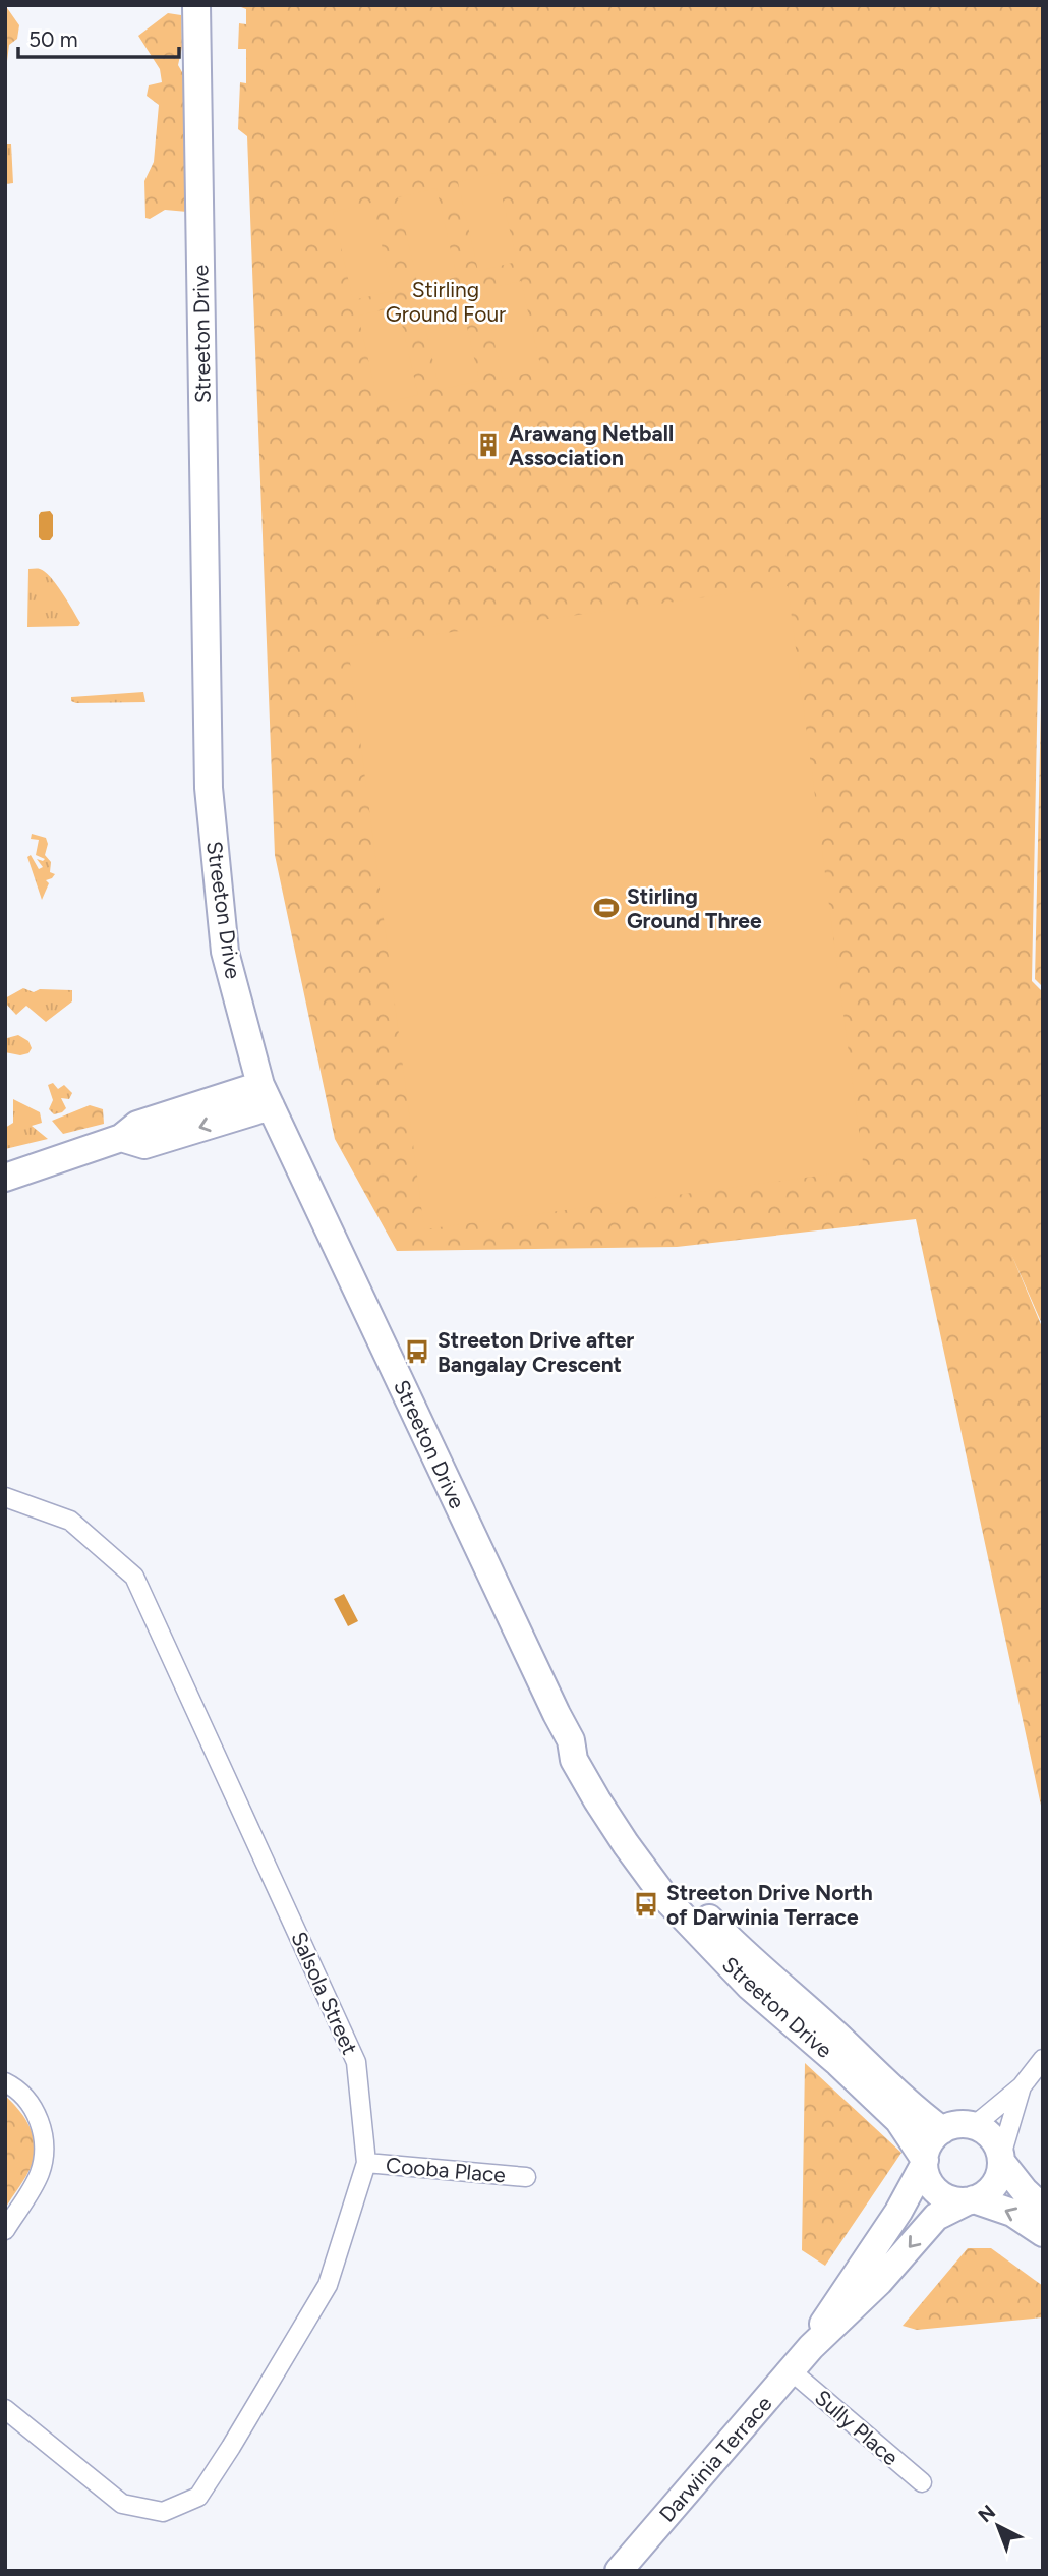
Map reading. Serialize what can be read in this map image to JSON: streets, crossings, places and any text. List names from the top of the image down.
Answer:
{
  "streets": {
    "main road": ["Streeton Drive", "Darwinia Terrace"],
    "street": ["Salsola Street", "Cooba Place", "Sully Place"]
  },
  "crossings": [
    ["Streeton Drive", "Darwinia Terrace"],
    ["Salsola Street", "Cooba Place"],
    ["Sully Place", "Darwinia Terrace"]
  ],
  "parks": ["Stirling Ground Four"],
  "places": {
    "building": ["Arawang Netball Association"],
    "sports": ["Stirling Ground Three"],
    "bus stop": ["Streeton Drive after Bangalay Crescent", "Streeton Drive North of Darwinia Terrace"]
  },
  "scale_bar": "50 m",
  "north": "top left"
}
